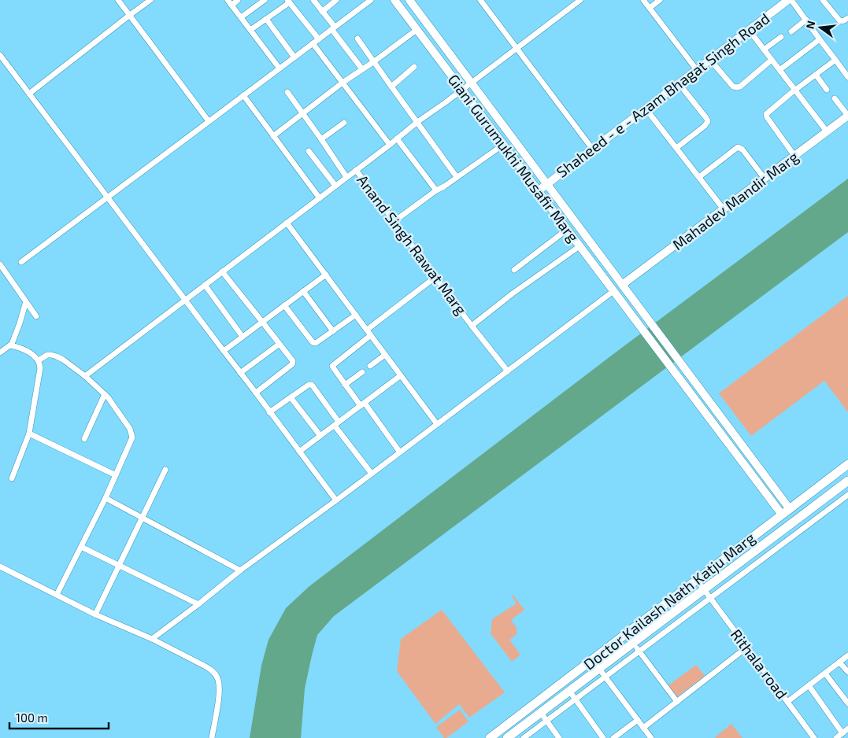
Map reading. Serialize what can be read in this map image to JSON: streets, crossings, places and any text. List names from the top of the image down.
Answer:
{
  "streets": {
    "main road": ["Doctor Kailash Nath Katju Marg"],
    "street": [
      "Shaheed - e - Azam Bhagat Singh Road",
      "Giani Gurumukhi Musafir Marg",
      "Mahadev Mandir Marg",
      "Anand Singh Rawat Marg",
      "Rithala road"
    ]
  },
  "crossings": [
    ["Shaheed - e - Azam Bhagat Singh Road", "Giani Gurumukhi Musafir Marg"],
    ["Giani Gurumukhi Musafir Marg", "Mahadev Mandir Marg"],
    ["Giani Gurumukhi Musafir Marg", "Anand Singh Rawat Marg"],
    ["Giani Gurumukhi Musafir Marg", "Doctor Kailash Nath Katju Marg"],
    ["Doctor Kailash Nath Katju Marg", "Rithala road"]
  ],
  "scale_bar": "100 m",
  "north": "left"
}
